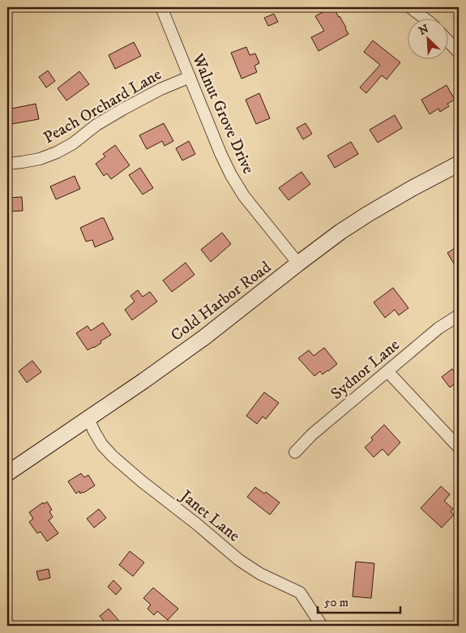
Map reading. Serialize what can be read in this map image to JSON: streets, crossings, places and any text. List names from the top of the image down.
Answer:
{
  "streets": {
    "main road": ["Cold Harbor Road"],
    "street": [
      "Peach Orchard Lane",
      "Walnut Grove Drive",
      "Sydnor Lane",
      "Janet Lane"
    ]
  },
  "crossings": [
    ["Peach Orchard Lane", "Walnut Grove Drive"],
    ["Walnut Grove Drive", "Cold Harbor Road"],
    ["Cold Harbor Road", "Janet Lane"]
  ],
  "scale_bar": "50 m",
  "north": "top left"
}
